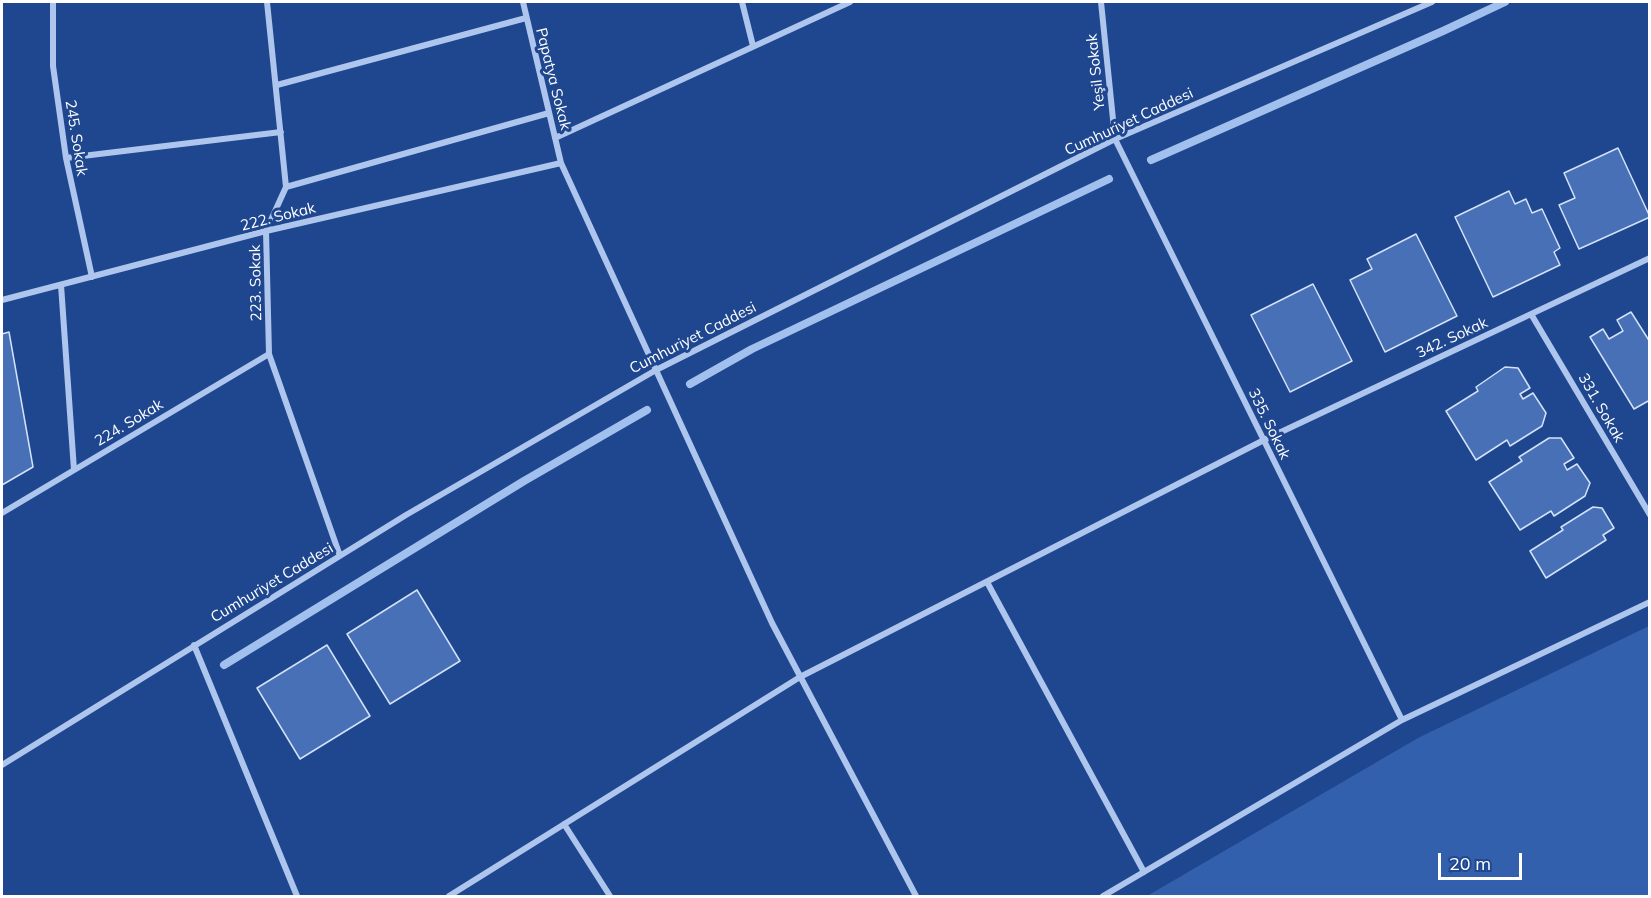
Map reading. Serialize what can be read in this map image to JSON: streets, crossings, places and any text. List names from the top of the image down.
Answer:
{
  "streets": {
    "street": [
      "Yeşil Sokak",
      "Papatya Sokak",
      "Cumhuriyet Caddesi",
      "245. Sokak",
      "222. Sokak",
      "223. Sokak",
      "342. Sokak",
      "331. Sokak",
      "224. Sokak",
      "335. Sokak"
    ]
  },
  "crossings": [
    ["Yeşil Sokak", "Cumhuriyet Caddesi"],
    ["Yeşil Sokak", "335. Sokak"],
    ["Papatya Sokak", "Cumhuriyet Caddesi"],
    ["Papatya Sokak", "222. Sokak"],
    ["Papatya Sokak", "342. Sokak"],
    ["Cumhuriyet Caddesi", "223. Sokak"],
    ["Cumhuriyet Caddesi", "335. Sokak"],
    ["245. Sokak", "222. Sokak"],
    ["222. Sokak", "223. Sokak"],
    ["223. Sokak", "224. Sokak"],
    ["342. Sokak", "331. Sokak"],
    ["342. Sokak", "335. Sokak"]
  ],
  "scale_bar": "20 m"
}
